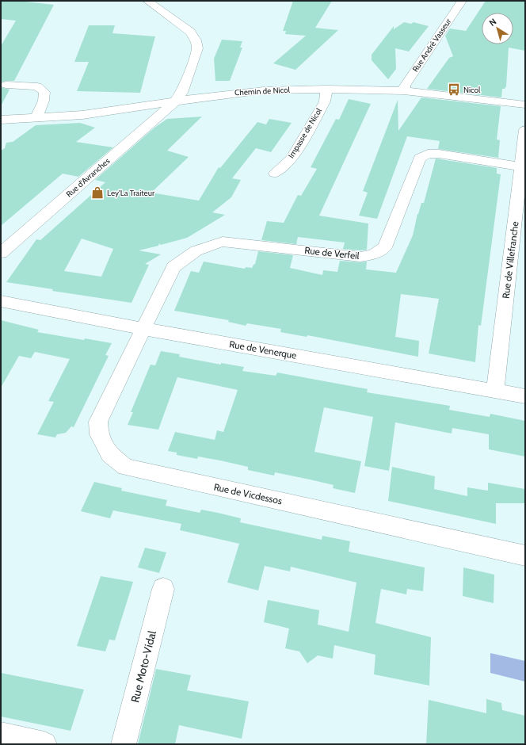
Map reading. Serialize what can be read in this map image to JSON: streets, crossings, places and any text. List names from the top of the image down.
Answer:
{
  "streets": {
    "street": [
      "Rue André Vasseur",
      "Chemin de Nicol",
      "Impasse de Nicol",
      "Rue d'Avranches",
      "Rue de Verfeil",
      "Rue de Villefranche",
      "Rue de Venerque",
      "Rue de Vicdessos",
      "Rue Moto-Vidal"
    ]
  },
  "crossings": [
    ["Rue André Vasseur", "Chemin de Nicol"],
    ["Chemin de Nicol", "Impasse de Nicol"],
    ["Chemin de Nicol", "Rue d'Avranches"],
    ["Rue de Verfeil", "Rue de Villefranche"],
    ["Rue de Verfeil", "Rue de Venerque"],
    ["Rue de Verfeil", "Rue de Vicdessos"],
    ["Rue de Villefranche", "Rue de Venerque"],
    ["Rue de Venerque", "Rue de Vicdessos"]
  ],
  "places": {
    "bus stop": ["Nicol"],
    "shop": ["Ley'La Traiteur"]
  },
  "north": "top left"
}
